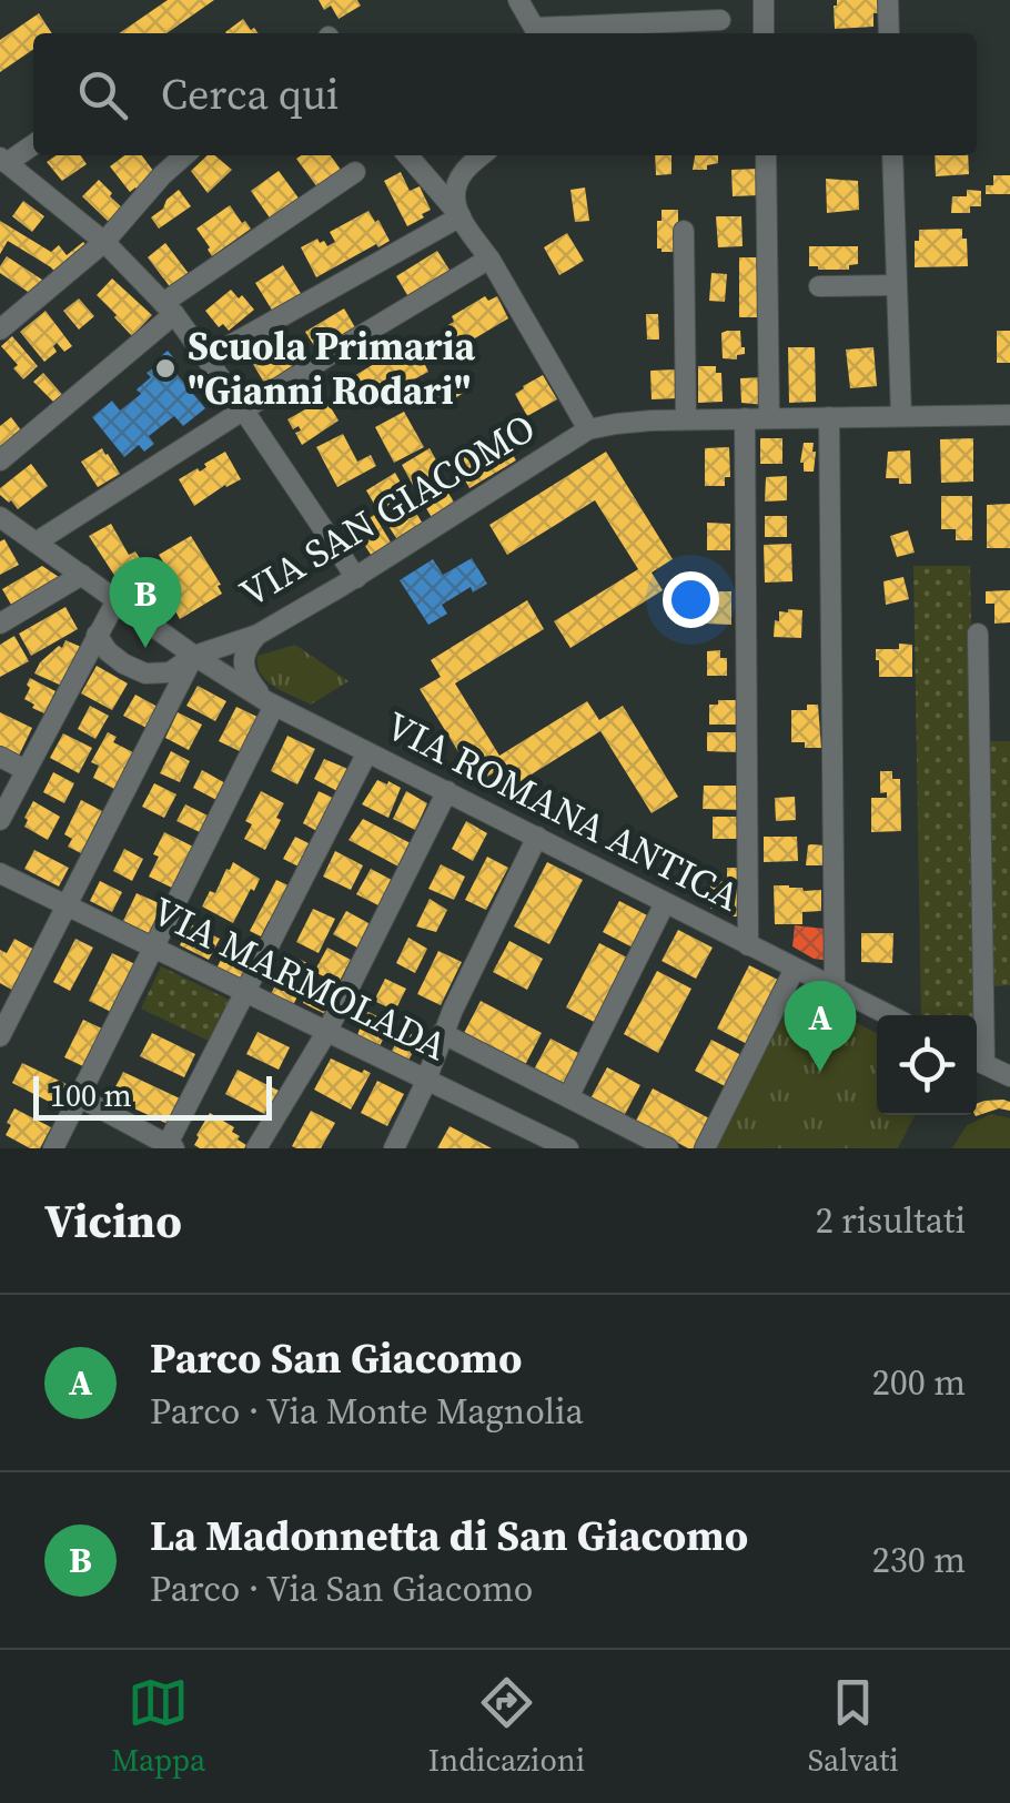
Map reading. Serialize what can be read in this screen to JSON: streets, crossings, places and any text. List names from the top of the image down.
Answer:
{
  "streets": {
    "street": ["VIA SAN GIACOMO", "VIA ROMANA ANTICA", "VIA MARMOLADA"]
  },
  "crossings": [
    ["VIA SAN GIACOMO", "VIA ROMANA ANTICA"]
  ],
  "places": ["Scuola Primaria \"Gianni Rodari\""],
  "scale_bar": "100 m",
  "page": {
    "search": "Cerca qui",
    "pins": ["B", "A"],
    "scale": "100 m",
    "heading": ["Vicino", "2 risultati"],
    "list": [
      {
        "mark": "A",
        "name": "Parco San Giacomo",
        "note": "Parco · Via Monte Magnolia",
        "value": "200 m"
      },
      {
        "mark": "B",
        "name": "La Madonnetta di San Giacomo",
        "note": "Parco · Via San Giacomo",
        "value": "230 m"
      }
    ],
    "nav": ["Mappa", "Indicazioni", "Salvati"]
  }
}
